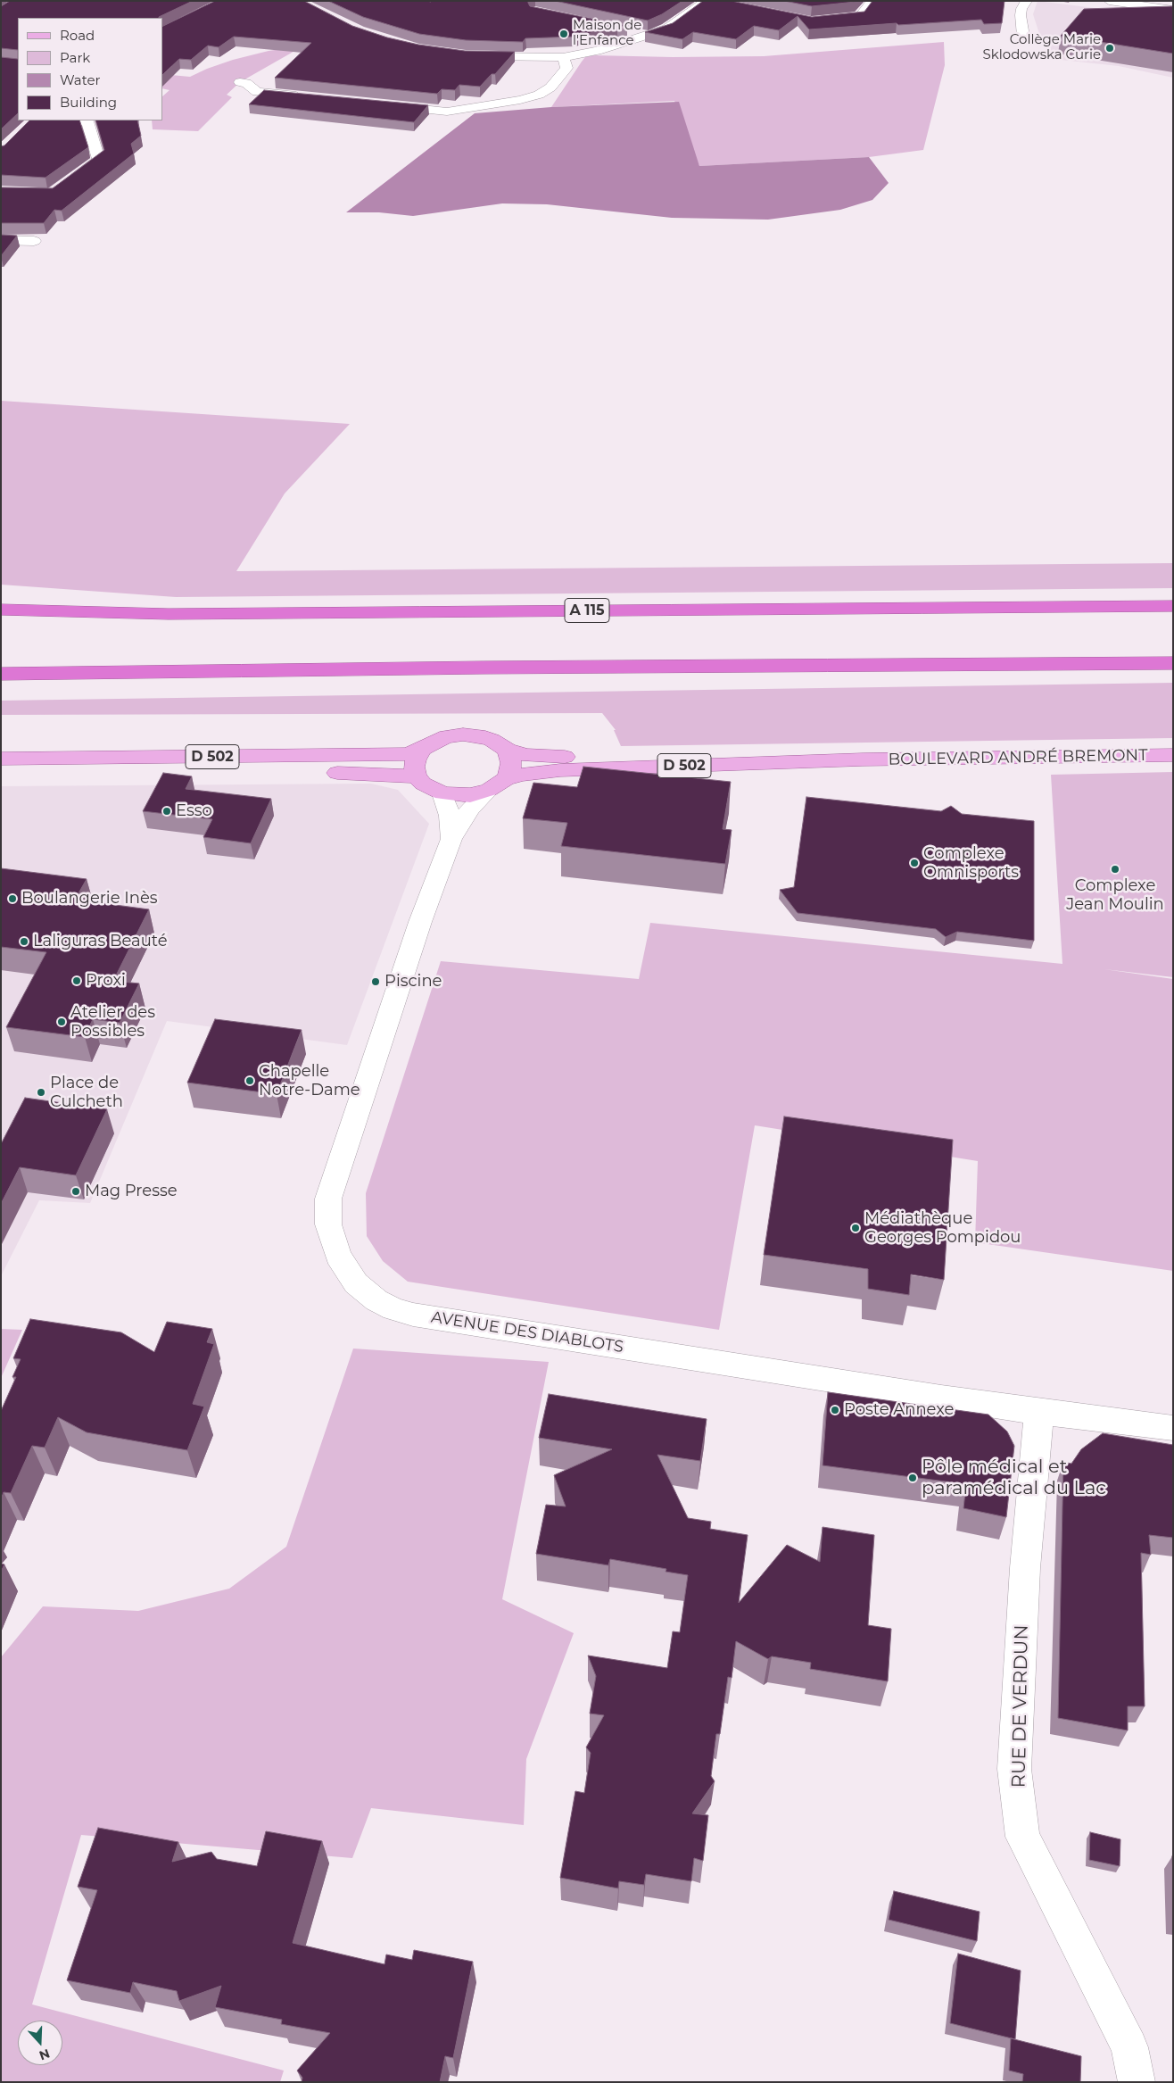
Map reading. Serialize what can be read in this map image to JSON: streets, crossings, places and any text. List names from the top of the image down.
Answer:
{
  "streets": {
    "highway": ["A 115"],
    "main road": ["D 502", "BOULEVARD ANDRÉ BREMONT"],
    "street": ["AVENUE DES DIABLOTS", "RUE DE VERDUN"]
  },
  "crossings": [
    ["D 502", "BOULEVARD ANDRÉ BREMONT"],
    ["D 502", "AVENUE DES DIABLOTS"],
    ["BOULEVARD ANDRÉ BREMONT", "AVENUE DES DIABLOTS"],
    ["AVENUE DES DIABLOTS", "RUE DE VERDUN"]
  ],
  "places": [
    "Maison de l'Enfance",
    "Collège Marie Sklodowska Curie",
    "Esso",
    "Complexe Omnisports",
    "Complexe Jean Moulin",
    "Boulangerie Inès",
    "Laliguras Beauté",
    "Proxi",
    "Piscine",
    "Atelier des Possibles",
    "Chapelle Notre-Dame",
    "Place de Culcheth",
    "Mag Presse",
    "Médiathèque Georges Pompidou",
    "Poste Annexe",
    "Pôle médical et paramédical du Lac"
  ],
  "legend": [
    "Road",
    "Park",
    "Water",
    "Building"
  ],
  "north": "bottom"
}
